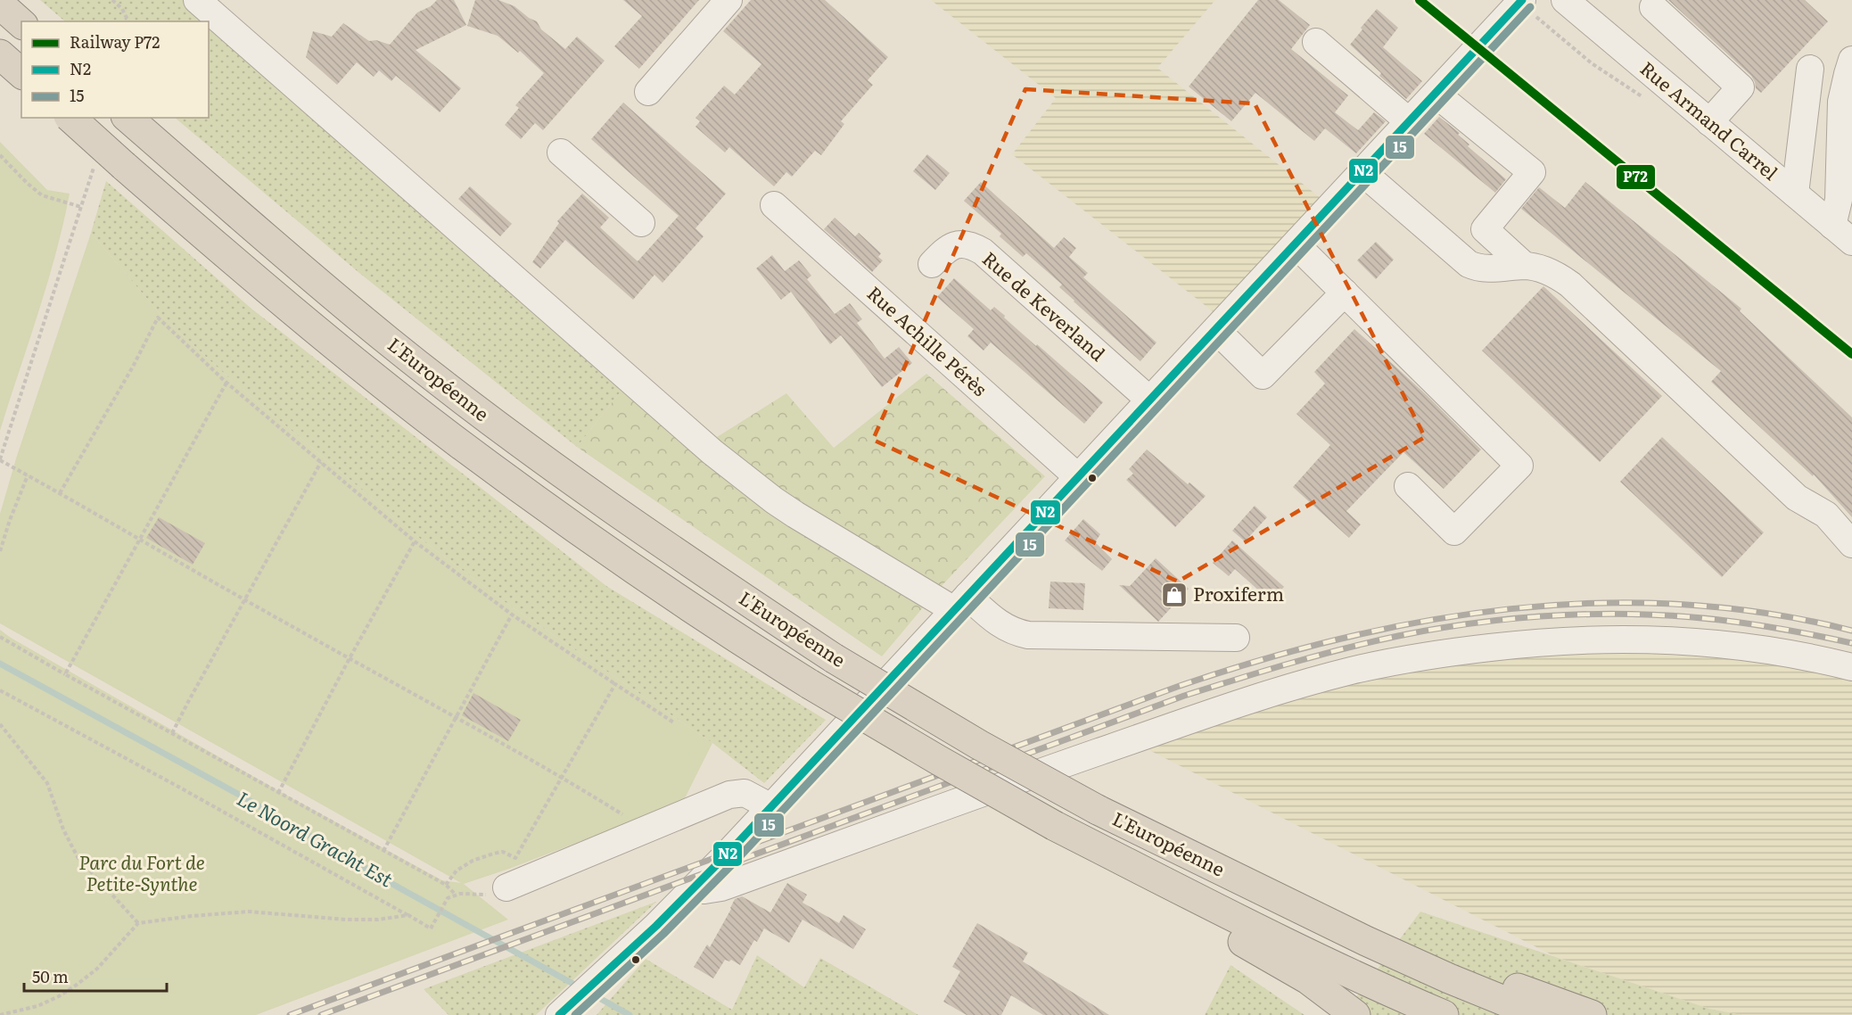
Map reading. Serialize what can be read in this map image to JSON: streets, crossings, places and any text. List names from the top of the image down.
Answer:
{
  "streets": {
    "highway": ["L'Européenne"],
    "street": ["Rue Armand Carrel", "Rue de Keverland", "Rue Achille Pérès"]
  },
  "water": ["Le Noord Gracht Est"],
  "parks": ["Parc du Fort de Petite-Synthe"],
  "places": {
    "shop": ["Proxiferm"]
  },
  "lines": ["rail line P72", "transit line N2", "transit line 15"],
  "legend": ["Railway P72", "N2", "15"],
  "scale_bar": "50 m"
}
